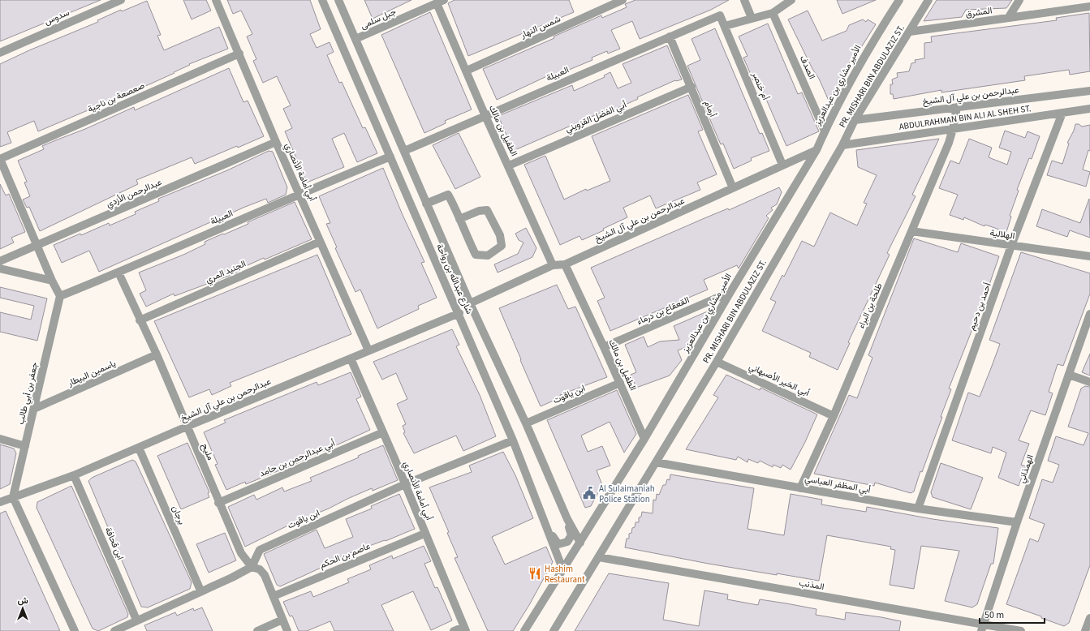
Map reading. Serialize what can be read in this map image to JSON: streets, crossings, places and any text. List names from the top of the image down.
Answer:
{
  "streets": {
    "street": [
      "المشرق",
      "سدوس",
      "جبل سلمى",
      "شمس النهار",
      "الصدف",
      "العبيلة",
      "PR. MISHARI BIN ABDULAZIZ ST.",
      "الأمير مشاري بن عبدالعزيز",
      "أم خنصر",
      "عبدالرحمن بن علي آل الشيخ",
      "صعصعة بن ناجية",
      "أرمام",
      "أبي الفضل القزويني",
      "ABDULRAHMAN BIN ALI AL SHEH ST.",
      "الطفيل بن مالك",
      "أبي أمامة الأنصاري",
      "عبدالرحمن الأزدي",
      "الهلالية",
      "الجنيد المري",
      "شارع عبدالله بن رواحة",
      "طلحة بن البراء",
      "أحمد بن دحيم",
      "القعقاع بن درماء",
      "ياسمين البيطار",
      "أبي الخير الأصبهاني",
      "جعفر بن أبي طالب",
      "ابن ياقوت",
      "مليح",
      "أبي عبدالرحمن بن حامد",
      "الهمذاني",
      "أبي المظفر العباسي",
      "برجان",
      "ابن قحافة",
      "عاصم بن الحكم",
      "المذنب"
    ]
  },
  "crossings": [
    ["المشرق", "PR. MISHARI BIN ABDULAZIZ ST."],
    ["جبل سلمى", "الطفيل بن مالك"],
    ["جبل سلمى", "شارع عبدالله بن رواحة"],
    ["شمس النهار", "الطفيل بن مالك"],
    ["الصدف", "الأمير مشاري بن عبدالعزيز"],
    ["العبيلة", "أم خنصر"],
    ["العبيلة", "أرمام"],
    ["العبيلة", "الطفيل بن مالك"],
    ["العبيلة", "أبي أمامة الأنصاري"],
    ["العبيلة", "شارع عبدالله بن رواحة"],
    ["العبيلة", "جعفر بن أبي طالب"],
    ["العبيلة", "مليح"],
    ["PR. MISHARI BIN ABDULAZIZ ST.", "عبدالرحمن بن علي آل الشيخ"],
    ["PR. MISHARI BIN ABDULAZIZ ST.", "ABDULRAHMAN BIN ALI AL SHEH ST."],
    ["PR. MISHARI BIN ABDULAZIZ ST.", "أبي الخير الأصبهاني"],
    ["PR. MISHARI BIN ABDULAZIZ ST.", "أبي المظفر العباسي"],
    ["PR. MISHARI BIN ABDULAZIZ ST.", "المذنب"],
    ["الأمير مشاري بن عبدالعزيز", "عبدالرحمن بن علي آل الشيخ"],
    ["الأمير مشاري بن عبدالعزيز", "الطفيل بن مالك"],
    ["الأمير مشاري بن عبدالعزيز", "شارع عبدالله بن رواحة"],
    ["الأمير مشاري بن عبدالعزيز", "القعقاع بن درماء"],
    ["أم خنصر", "عبدالرحمن بن علي آل الشيخ"],
    ["عبدالرحمن بن علي آل الشيخ", "أرمام"],
    ["عبدالرحمن بن علي آل الشيخ", "الطفيل بن مالك"],
    ["عبدالرحمن بن علي آل الشيخ", "أبي أمامة الأنصاري"],
    ["عبدالرحمن بن علي آل الشيخ", "شارع عبدالله بن رواحة"],
    ["عبدالرحمن بن علي آل الشيخ", "طلحة بن البراء"],
    ["عبدالرحمن بن علي آل الشيخ", "جعفر بن أبي طالب"],
    ["عبدالرحمن بن علي آل الشيخ", "مليح"],
    ["عبدالرحمن بن علي آل الشيخ", "برجان"],
    ["عبدالرحمن بن علي آل الشيخ", "ابن قحافة"],
    ["صعصعة بن ناجية", "أبي أمامة الأنصاري"],
    ["أرمام", "أبي الفضل القزويني"],
    ["أبي الفضل القزويني", "الطفيل بن مالك"],
    ["ABDULRAHMAN BIN ALI AL SHEH ST.", "طلحة بن البراء"],
    ["ABDULRAHMAN BIN ALI AL SHEH ST.", "أحمد بن دحيم"],
    ["الطفيل بن مالك", "القعقاع بن درماء"],
    ["الطفيل بن مالك", "ابن ياقوت"],
    ["أبي أمامة الأنصاري", "عبدالرحمن الأزدي"],
    ["أبي أمامة الأنصاري", "الجنيد المري"],
    ["أبي أمامة الأنصاري", "ابن ياقوت"],
    ["أبي أمامة الأنصاري", "أبي عبدالرحمن بن حامد"],
    ["أبي أمامة الأنصاري", "عاصم بن الحكم"],
    ["الهلالية", "طلحة بن البراء"],
    ["الهلالية", "أحمد بن دحيم"],
    ["الجنيد المري", "مليح"],
    ["شارع عبدالله بن رواحة", "ابن ياقوت"],
    ["طلحة بن البراء", "أبي الخير الأصبهاني"],
    ["طلحة بن البراء", "أبي المظفر العباسي"],
    ["أحمد بن دحيم", "أبي المظفر العباسي"],
    ["ياسمين البيطار", "جعفر بن أبي طالب"],
    ["ياسمين البيطار", "مليح"],
    ["ابن ياقوت", "مليح"],
    ["مليح", "أبي عبدالرحمن بن حامد"],
    ["مليح", "عاصم بن الحكم"],
    ["الهمذاني", "أبي المظفر العباسي"],
    ["الهمذاني", "المذنب"]
  ],
  "places": {
    "public building": ["Al Sulaimaniah Police Station"],
    "restaurant": ["Hashim Restaurant"]
  },
  "scale_bar": "50 m",
  "north": "top"
}
